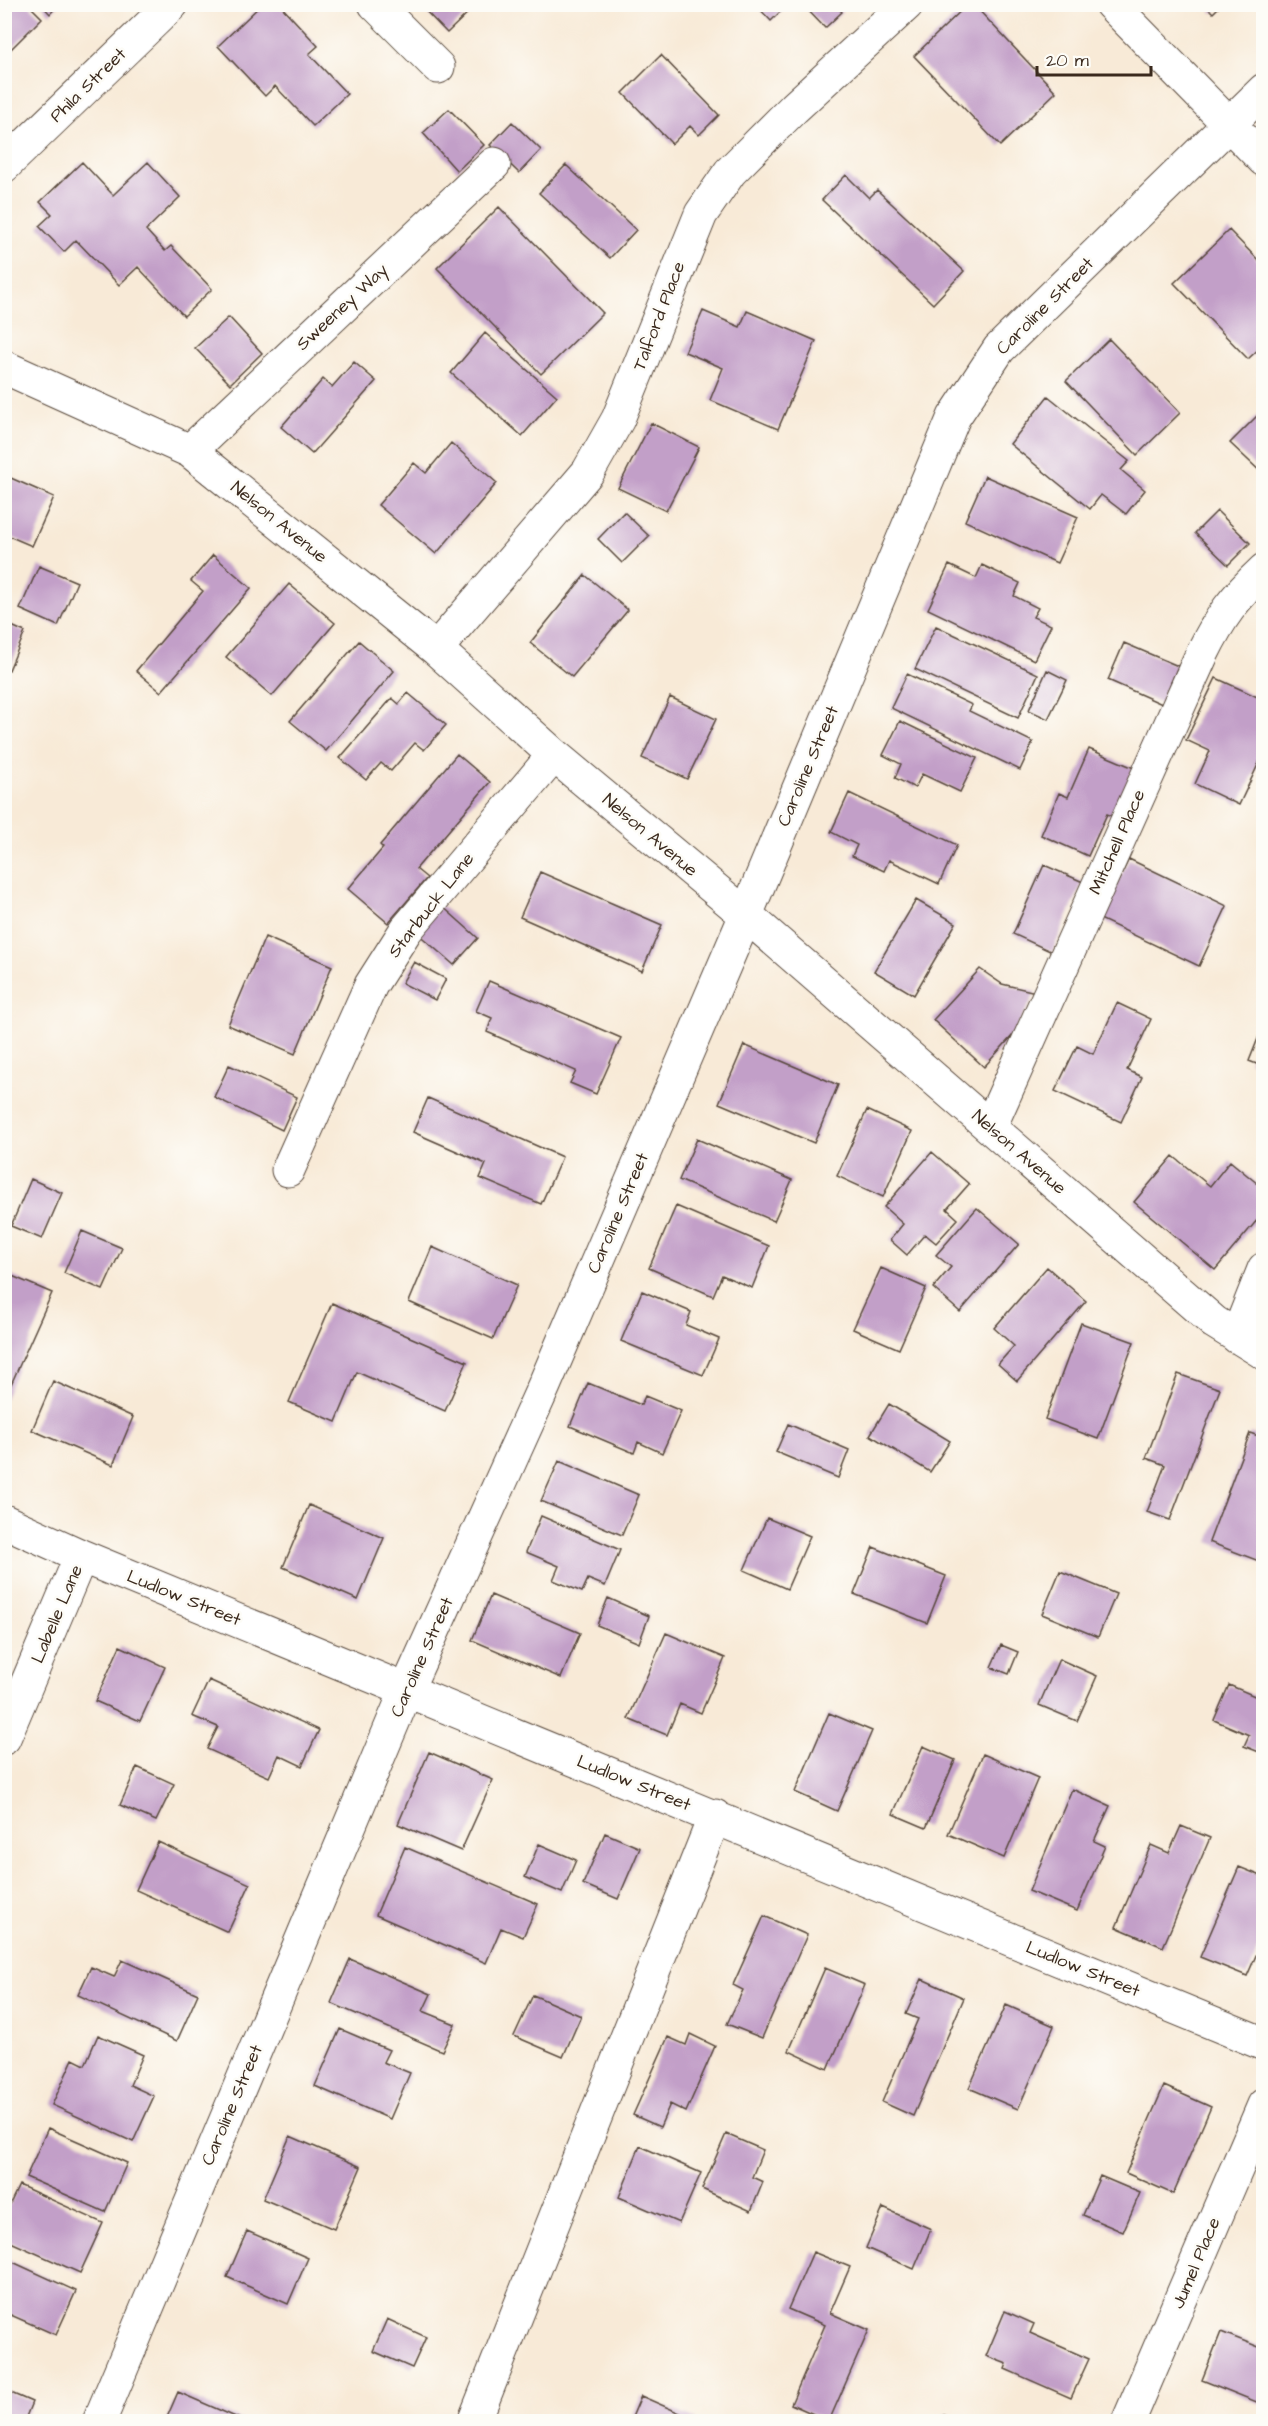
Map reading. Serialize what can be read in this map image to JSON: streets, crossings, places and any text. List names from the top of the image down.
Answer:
{
  "streets": {
    "street": [
      "Phila Street",
      "Caroline Street",
      "Sweeney Way",
      "Talford Place",
      "Nelson Avenue",
      "Mitchell Place",
      "Starbuck Lane",
      "Ludlow Street",
      "Labelle Lane",
      "Jumel Place"
    ]
  },
  "crossings": [
    ["Caroline Street", "Nelson Avenue"],
    ["Caroline Street", "Ludlow Street"],
    ["Sweeney Way", "Nelson Avenue"],
    ["Talford Place", "Nelson Avenue"],
    ["Nelson Avenue", "Mitchell Place"],
    ["Nelson Avenue", "Starbuck Lane"],
    ["Ludlow Street", "Labelle Lane"]
  ],
  "scale_bar": "20 m"
}
